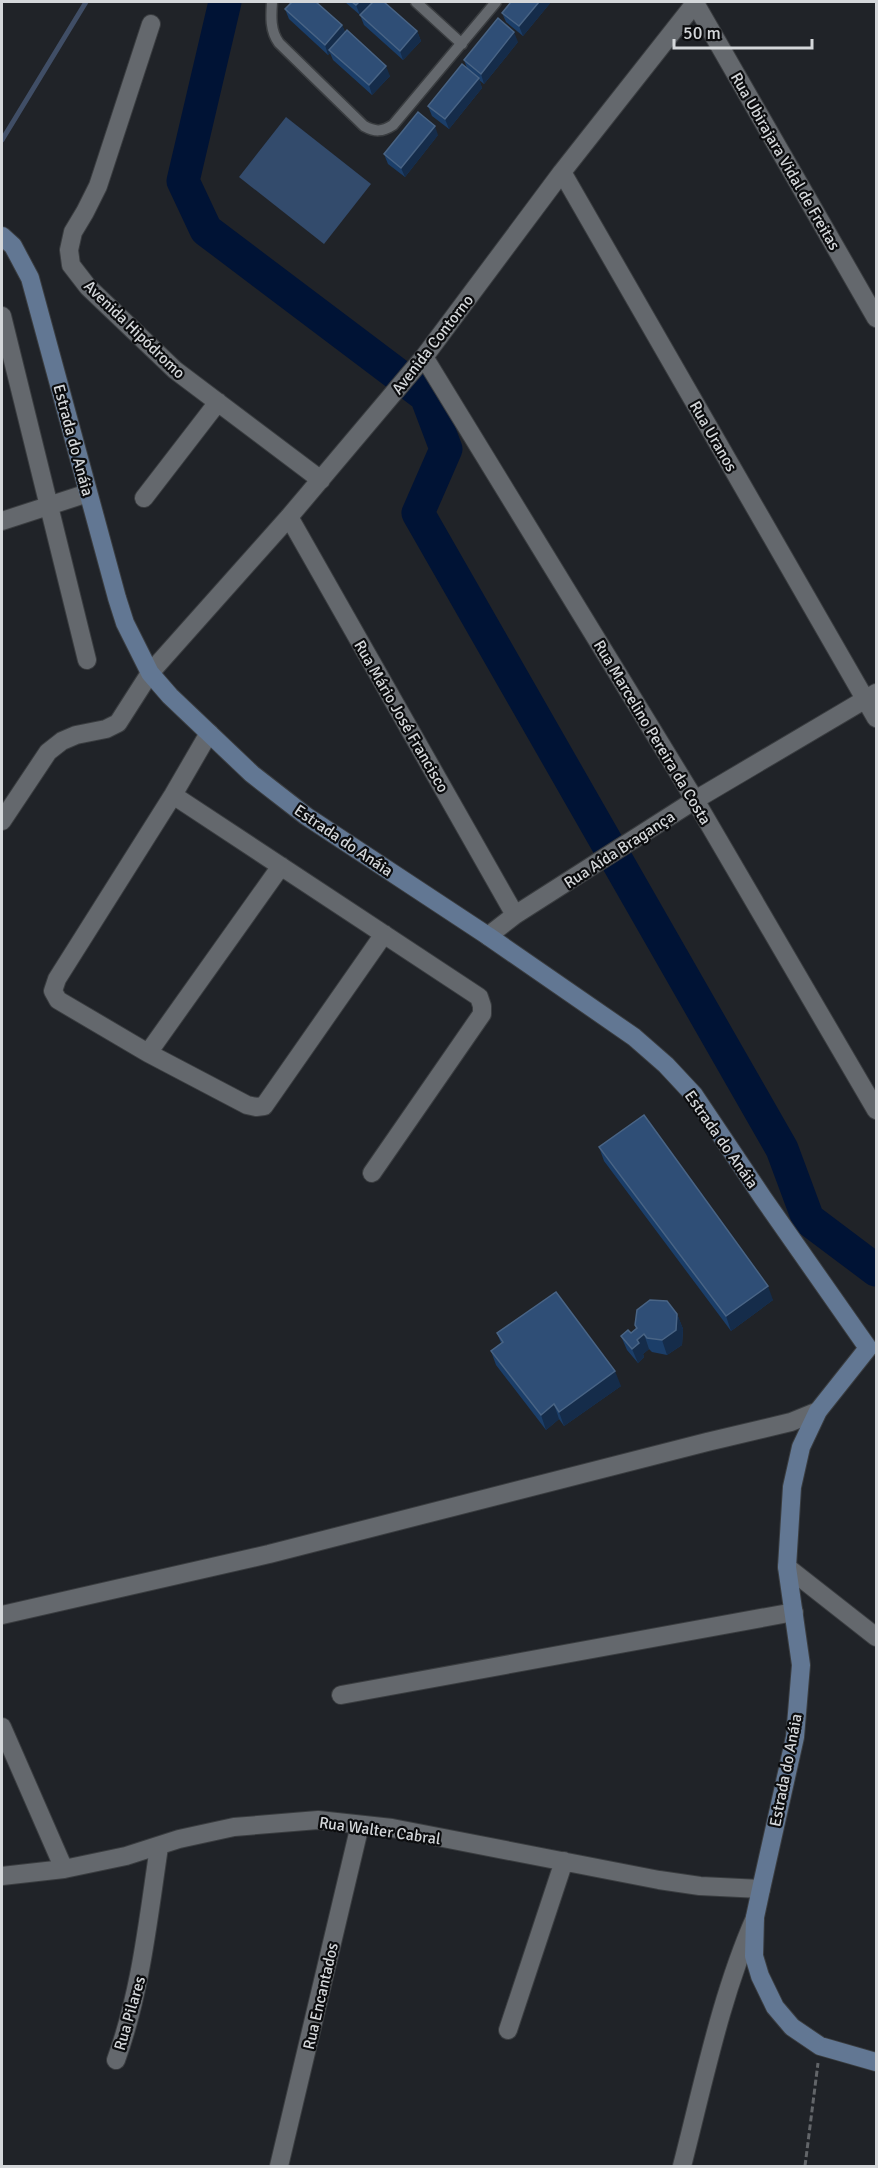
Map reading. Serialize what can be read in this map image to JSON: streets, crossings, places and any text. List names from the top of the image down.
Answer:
{
  "streets": {
    "street": [
      "Rua Ubirajara Vidal de Freitas",
      "Avenida Hipódromo",
      "Avenida Contorno",
      "Rua Uranos",
      "Estrada do Anáia",
      "Rua Mário José Francisco",
      "Rua Marcelino Pereira da Costa",
      "Rua Aída Bragança",
      "Rua Walter Cabral",
      "Rua Encantados",
      "Rua Pilares"
    ]
  },
  "crossings": [
    ["Rua Ubirajara Vidal de Freitas", "Avenida Contorno"],
    ["Avenida Hipódromo", "Avenida Contorno"],
    ["Avenida Contorno", "Rua Uranos"],
    ["Avenida Contorno", "Estrada do Anáia"],
    ["Avenida Contorno", "Rua Mário José Francisco"],
    ["Avenida Contorno", "Rua Marcelino Pereira da Costa"],
    ["Rua Uranos", "Rua Aída Bragança"],
    ["Estrada do Anáia", "Rua Aída Bragança"],
    ["Estrada do Anáia", "Rua Walter Cabral"],
    ["Rua Mário José Francisco", "Rua Aída Bragança"],
    ["Rua Marcelino Pereira da Costa", "Rua Aída Bragança"],
    ["Rua Walter Cabral", "Rua Encantados"],
    ["Rua Walter Cabral", "Rua Pilares"]
  ],
  "scale_bar": "50 m"
}
